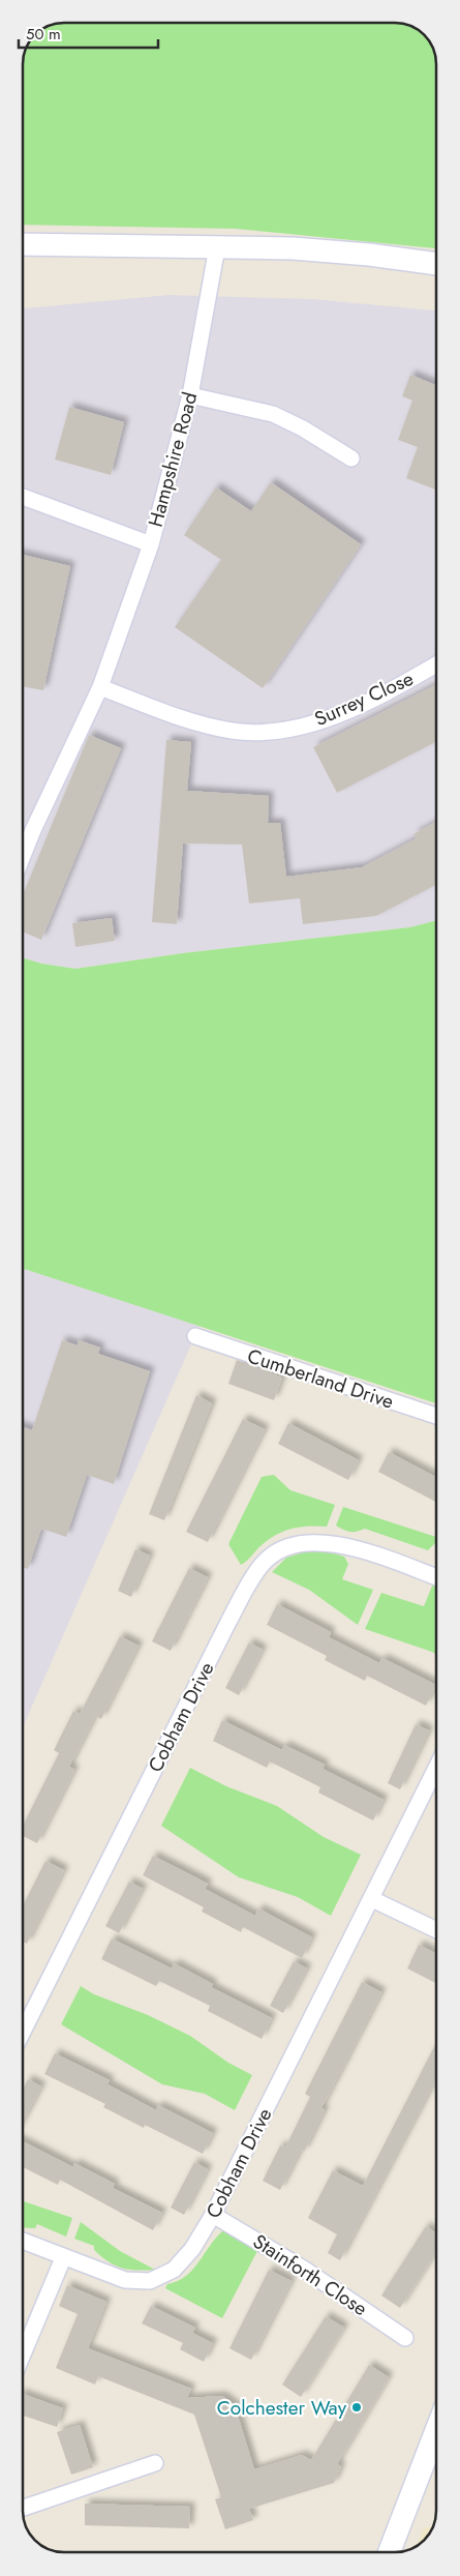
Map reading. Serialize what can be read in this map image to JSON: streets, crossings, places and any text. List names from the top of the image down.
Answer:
{
  "streets": {
    "street": [
      "Hampshire Road",
      "Surrey Close",
      "Cumberland Drive",
      "Cobham Drive",
      "Stainforth Close"
    ]
  },
  "crossings": [
    ["Hampshire Road", "Surrey Close"],
    ["Cobham Drive", "Stainforth Close"]
  ],
  "places": ["Colchester Way"],
  "scale_bar": "50 m"
}
